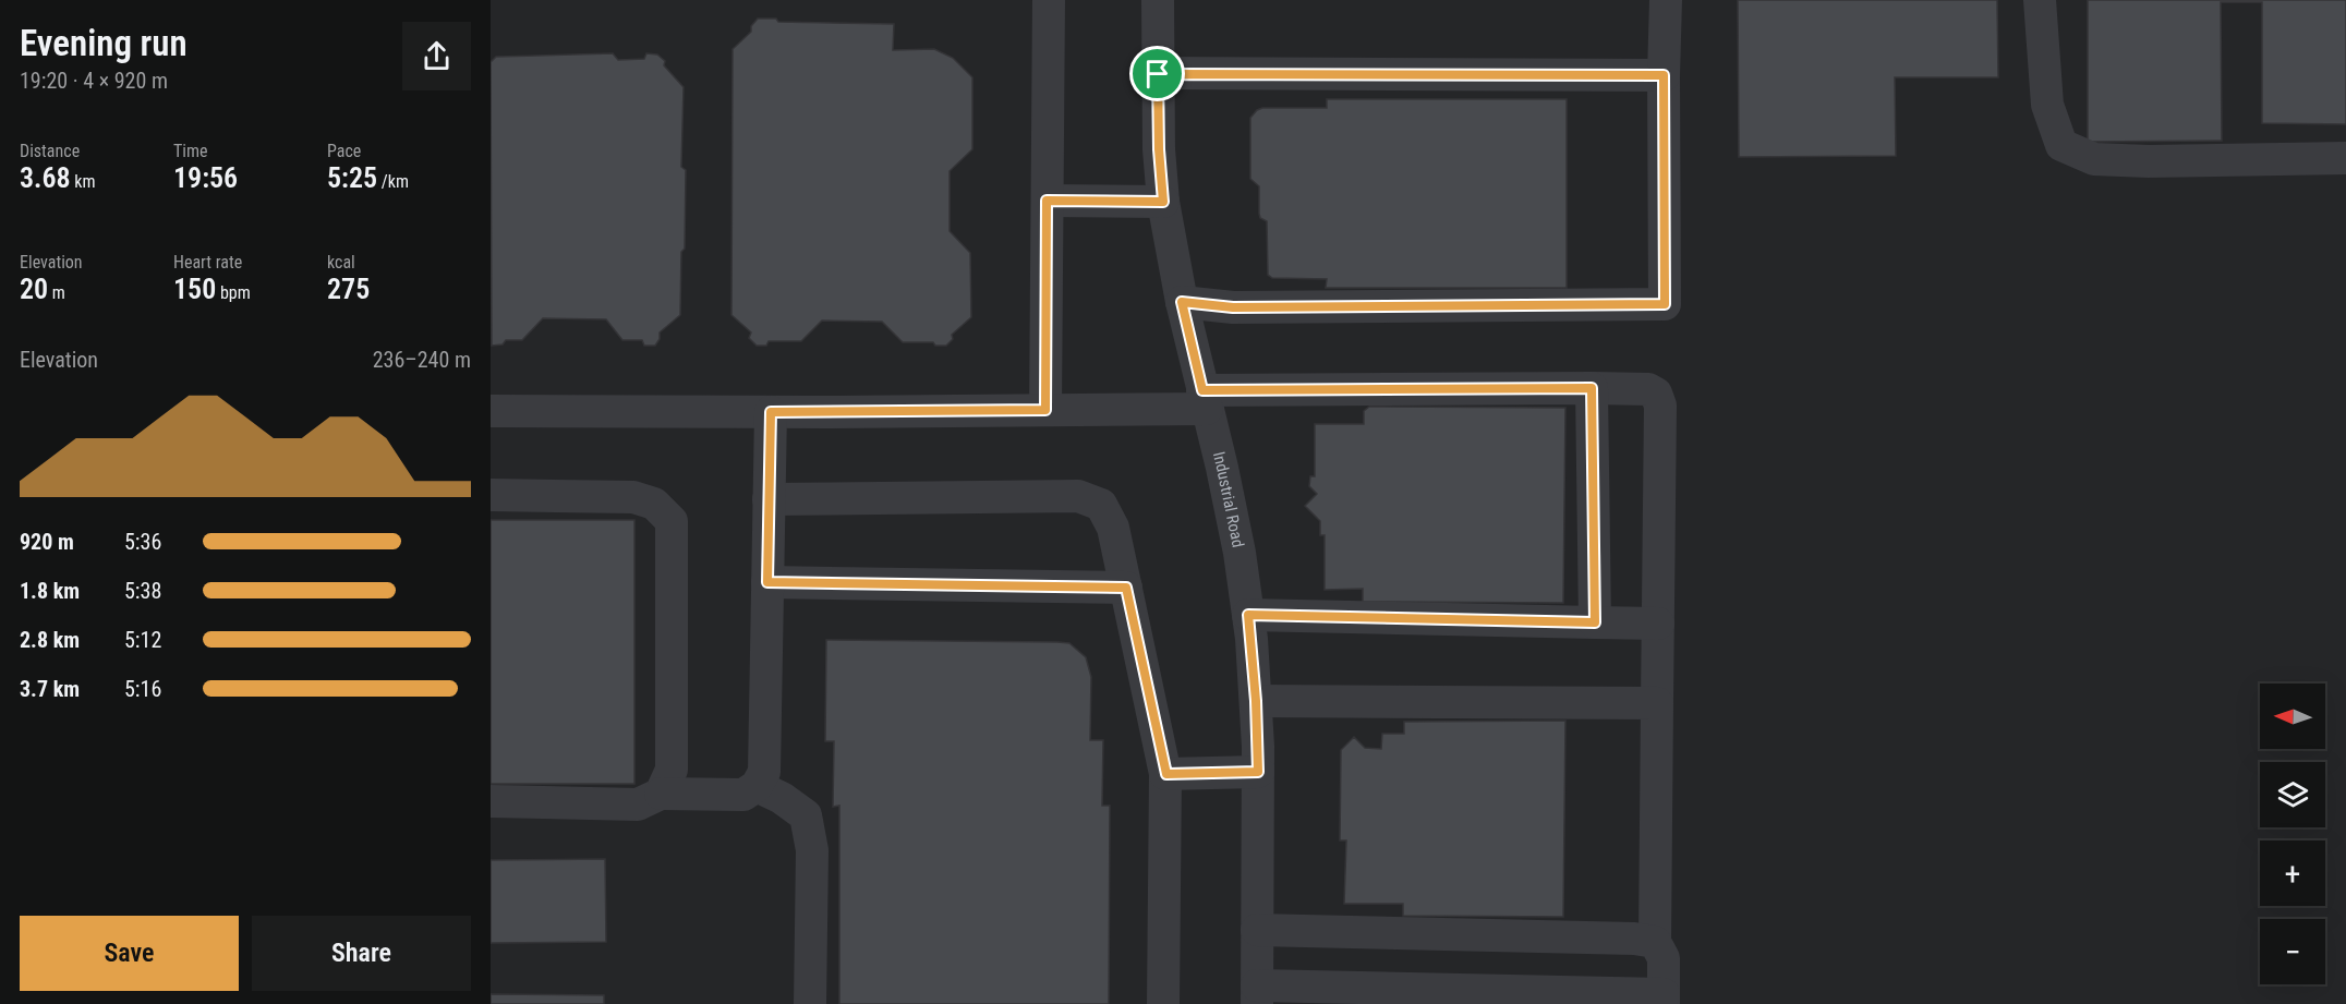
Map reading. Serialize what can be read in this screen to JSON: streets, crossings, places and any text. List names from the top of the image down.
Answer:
{
  "streets": {
    "street": ["Industrial Road"]
  },
  "north": "left",
  "page": {
    "heading": ["Evening run", "19:20 · 4 × 920 m"],
    "stats": [
      ["Distance", "3.68 km"],
      ["Time", "19:56"],
      ["Pace", "5:25 /km"],
      ["Elevation", "20 m"],
      ["Heart rate", "150 bpm"],
      ["kcal", "275"]
    ],
    "chart": ["Elevation", "236–240 m"],
    "list": [
      {
        "name": "920 m",
        "note": "5:36"
      },
      {
        "name": "1.8 km",
        "note": "5:38"
      },
      {
        "name": "2.8 km",
        "note": "5:12"
      },
      {
        "name": "3.7 km",
        "note": "5:16"
      }
    ],
    "map_buttons": ["+", "−"],
    "buttons": ["Save", "Share"]
  }
}
